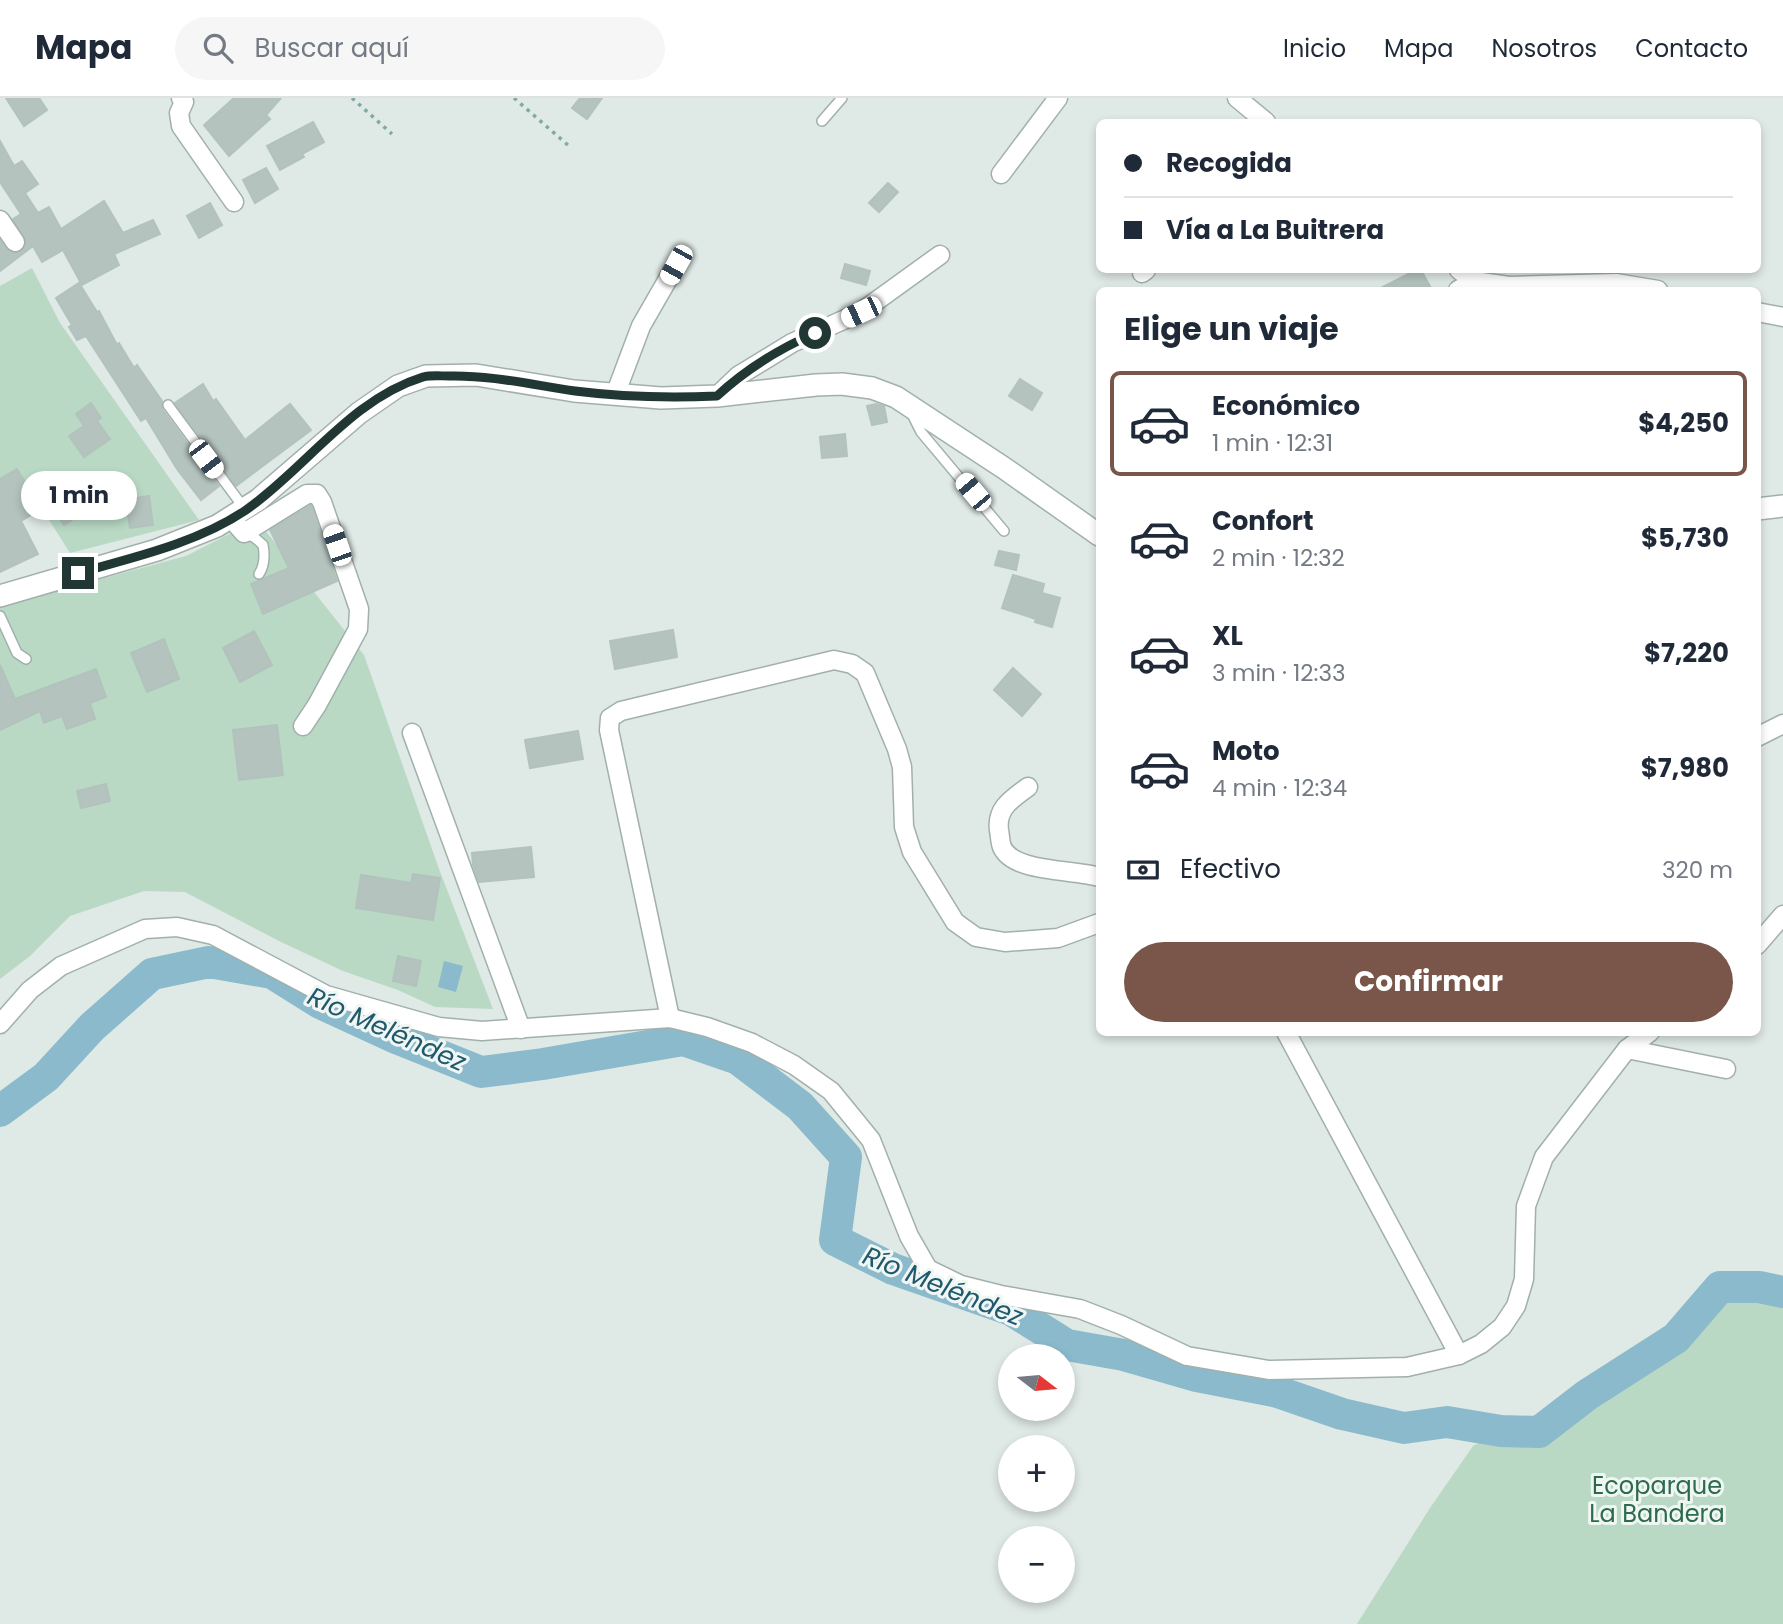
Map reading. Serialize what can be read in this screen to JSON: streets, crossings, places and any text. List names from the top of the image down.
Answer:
{
  "water": ["Río Meléndez"],
  "parks": ["Ecoparque La Bandera"],
  "north": "right",
  "page": {
    "header": "Mapa",
    "search": "Buscar aquí",
    "nav": [
      "Inicio",
      "Mapa",
      "Nosotros",
      "Contacto"
    ],
    "banner": ["Recogida", "Vía a La Buitrera"],
    "heading": "Elige un viaje",
    "list": [
      {
        "name": "Económico",
        "note": "1 min · 12:31",
        "value": "$4,250"
      },
      {
        "name": "Confort",
        "note": "2 min · 12:32",
        "value": "$5,730"
      },
      {
        "name": "XL",
        "note": "3 min · 12:33",
        "value": "$7,220"
      },
      {
        "name": "Moto",
        "note": "4 min · 12:34",
        "value": "$7,980"
      }
    ],
    "bubble": "1 min",
    "pay": ["Efectivo", "320 m"],
    "buttons": "Confirmar",
    "map_buttons": ["+", "−"]
  }
}
